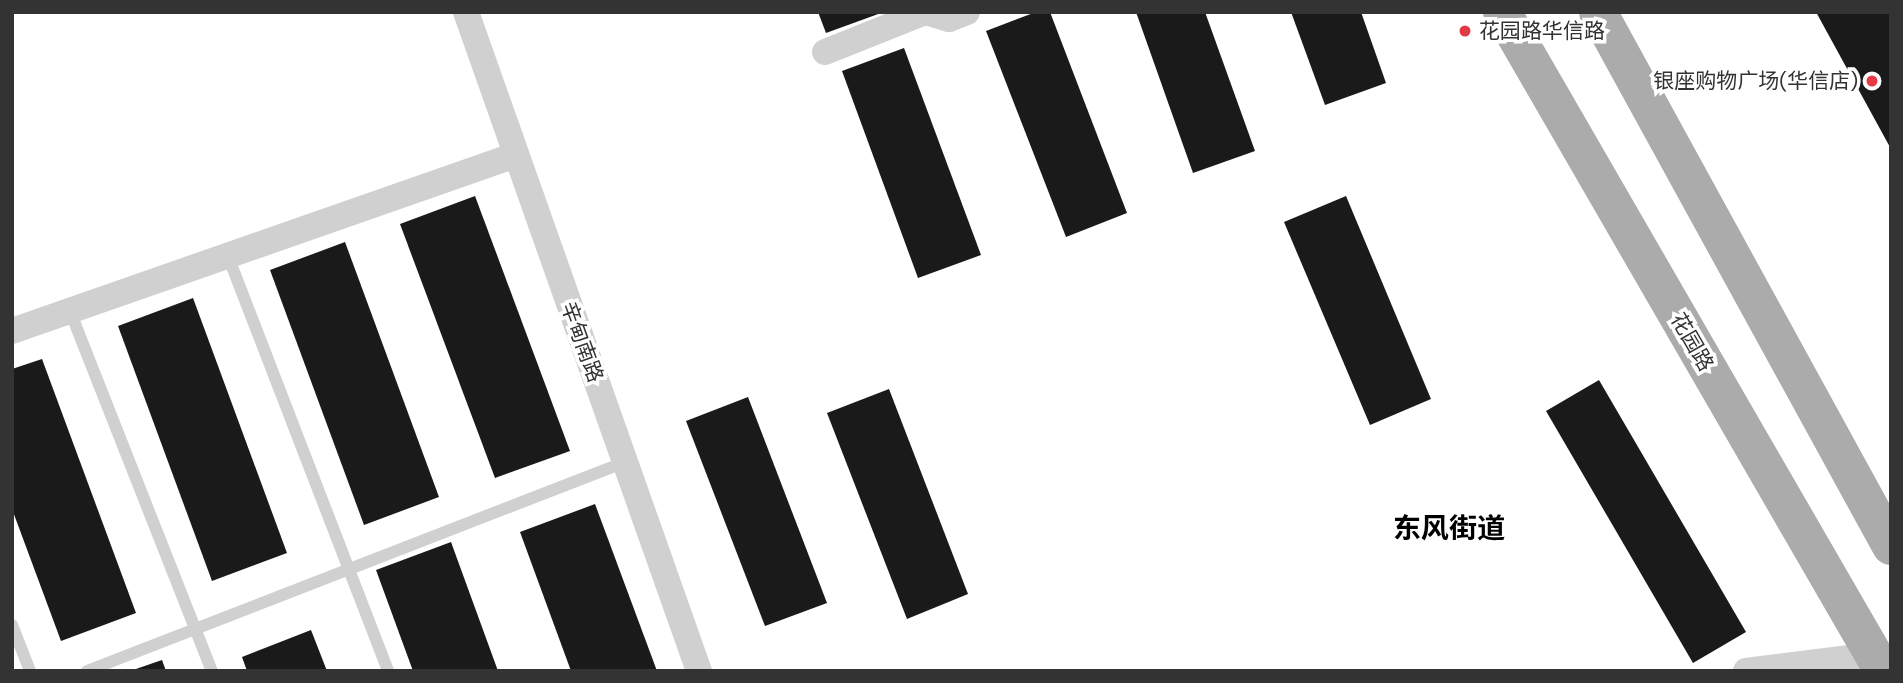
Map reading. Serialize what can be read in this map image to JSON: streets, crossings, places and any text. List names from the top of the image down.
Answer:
{
  "streets": {
    "main road": ["花园路"],
    "street": ["辛甸南路"]
  },
  "districts": ["东风街道"],
  "places": ["花园路华信路", "银座购物广场(华信店)"]
}
